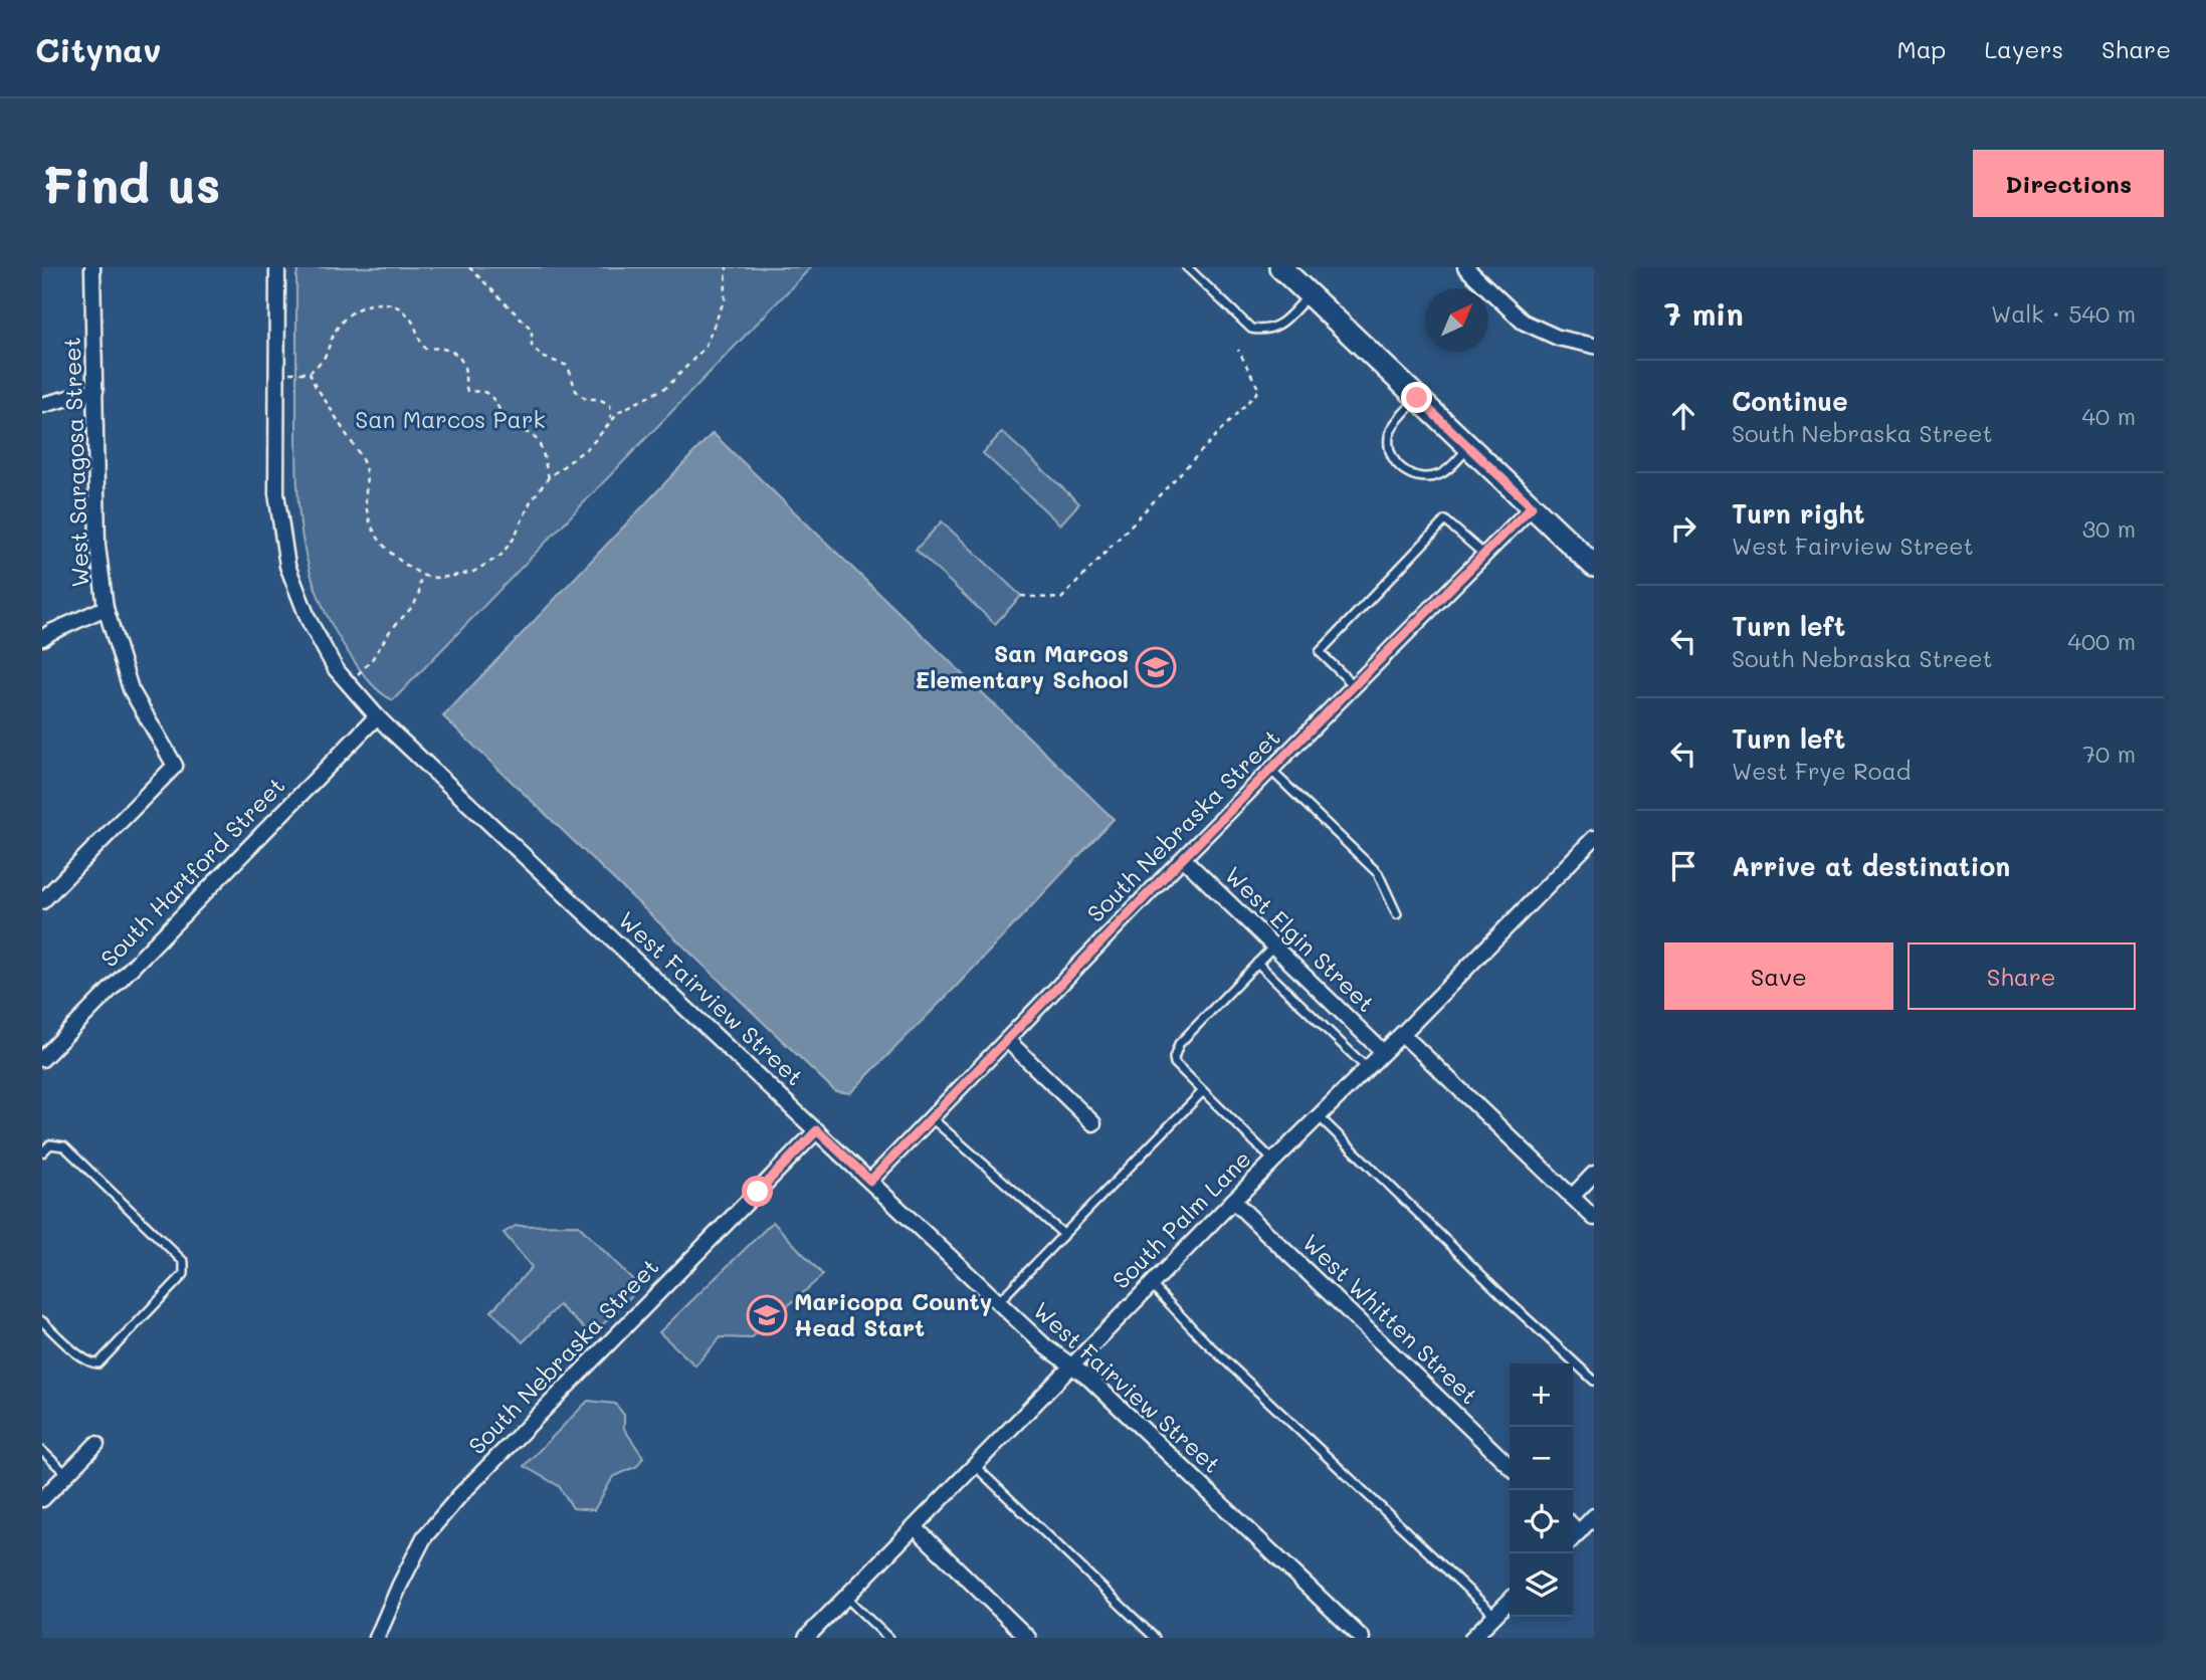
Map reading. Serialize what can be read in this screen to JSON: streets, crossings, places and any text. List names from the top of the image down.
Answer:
{
  "streets": {
    "street": [
      "West Saragosa Street",
      "South Nebraska Street",
      "South Hartford Street",
      "West Elgin Street",
      "West Fairview Street",
      "South Palm Lane",
      "West Whitten Street"
    ]
  },
  "crossings": [
    ["South Nebraska Street", "West Elgin Street"],
    ["South Nebraska Street", "West Fairview Street"],
    ["South Hartford Street", "West Fairview Street"],
    ["West Elgin Street", "South Palm Lane"],
    ["West Fairview Street", "South Palm Lane"],
    ["South Palm Lane", "West Whitten Street"]
  ],
  "parks": ["San Marcos Park"],
  "places": {
    "school or university": ["San Marcos Elementary School", "Maricopa County Head Start"]
  },
  "north": "top right",
  "page": {
    "header": "Citynav",
    "nav": ["Map", "Layers", "Share"],
    "buttons": [
      "Directions",
      ["Save", "Share"]
    ],
    "title": "Find us",
    "heading": ["7 min", "Walk · 540 m"],
    "list": [
      ["Continue", "South Nebraska Street", "40 m"],
      ["Turn right", "West Fairview Street", "30 m"],
      ["Turn left", "South Nebraska Street", "400 m"],
      ["Turn left", "West Frye Road", "70 m"],
      "Arrive at destination"
    ],
    "map_buttons": ["+", "−"]
  }
}
